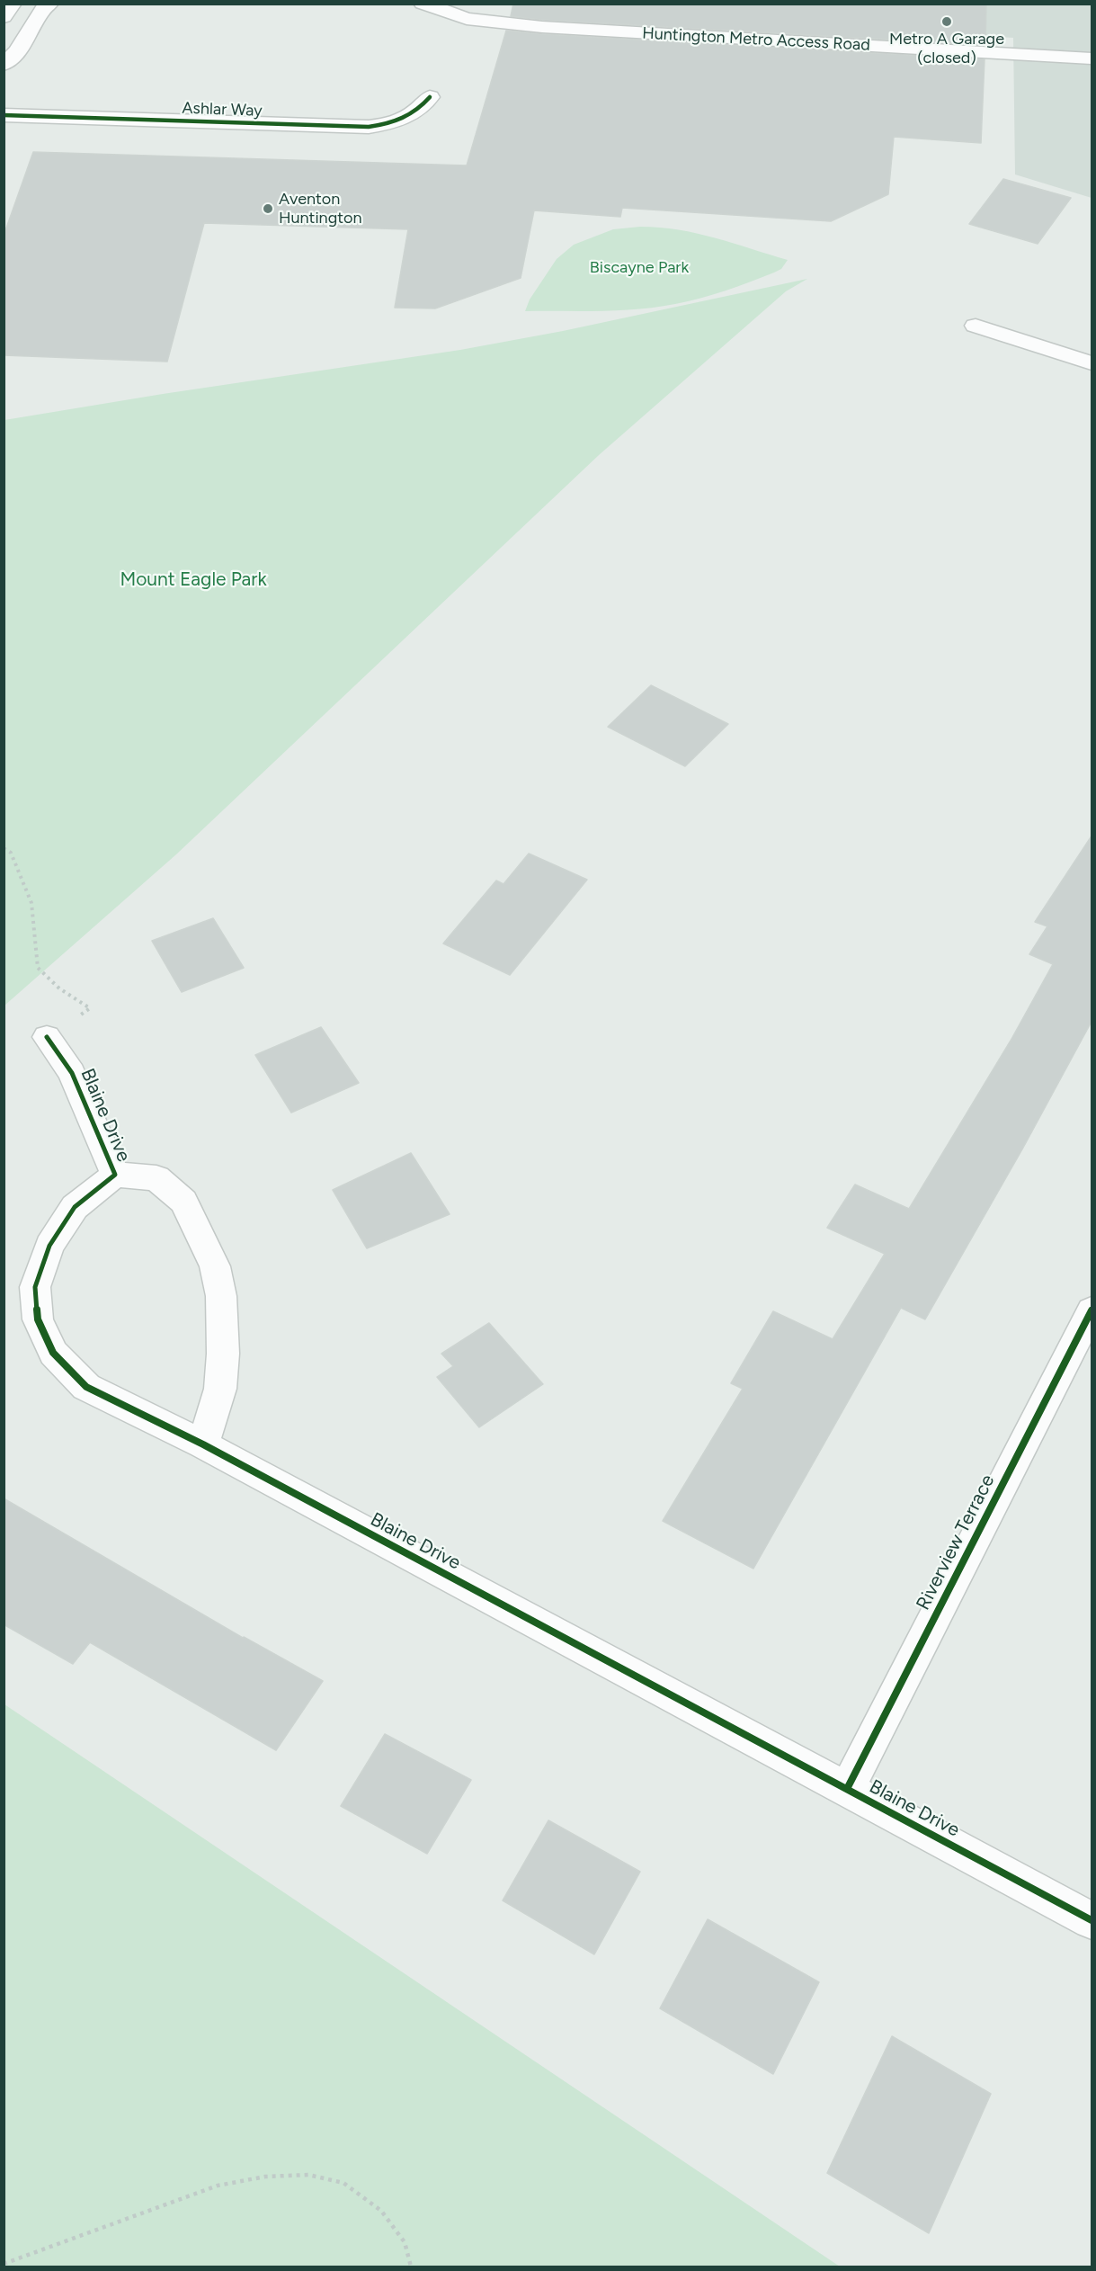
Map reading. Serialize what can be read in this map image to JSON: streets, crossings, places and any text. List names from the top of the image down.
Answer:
{
  "streets": {
    "street": [
      "Huntington Metro Access Road",
      "Ashlar Way",
      "Blaine Drive",
      "Riverview Terrace"
    ]
  },
  "crossings": [
    ["Blaine Drive", "Riverview Terrace"]
  ],
  "parks": ["Biscayne Park", "Mount Eagle Park"],
  "places": ["Metro A Garage (closed)", "Aventon Huntington"]
}
